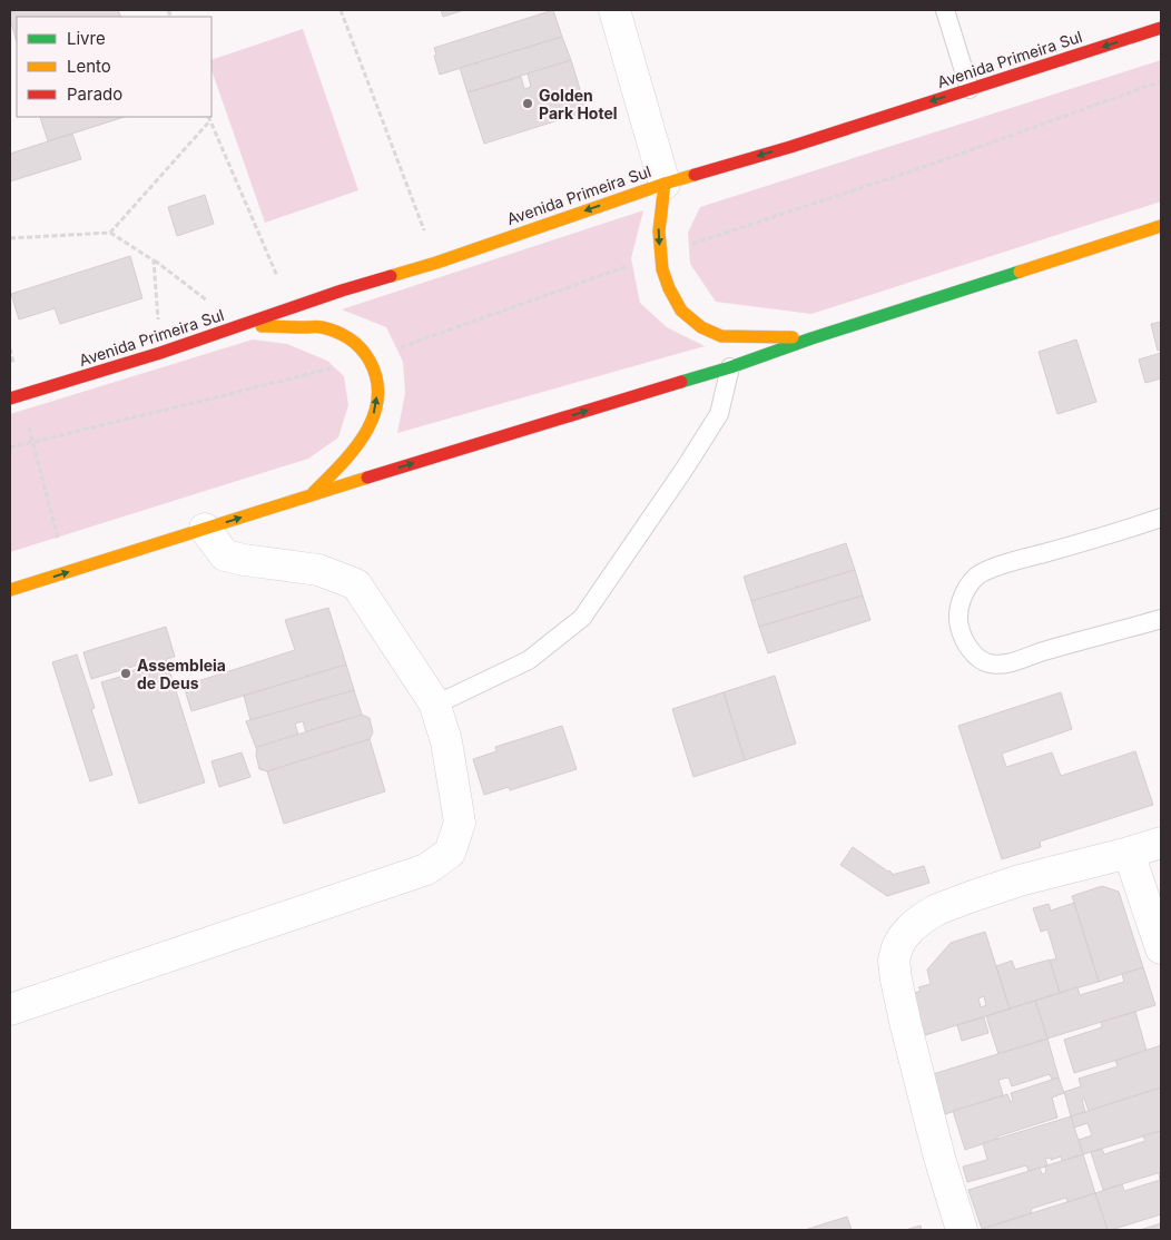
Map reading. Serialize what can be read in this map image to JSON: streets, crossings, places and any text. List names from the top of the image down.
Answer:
{
  "streets": {
    "main road": ["Avenida Primeira Sul"]
  },
  "one_way": ["Avenida Primeira Sul"],
  "places": ["Golden Park Hotel", "Assembleia de Deus"],
  "legend": ["Livre", "Lento", "Parado"]
}
